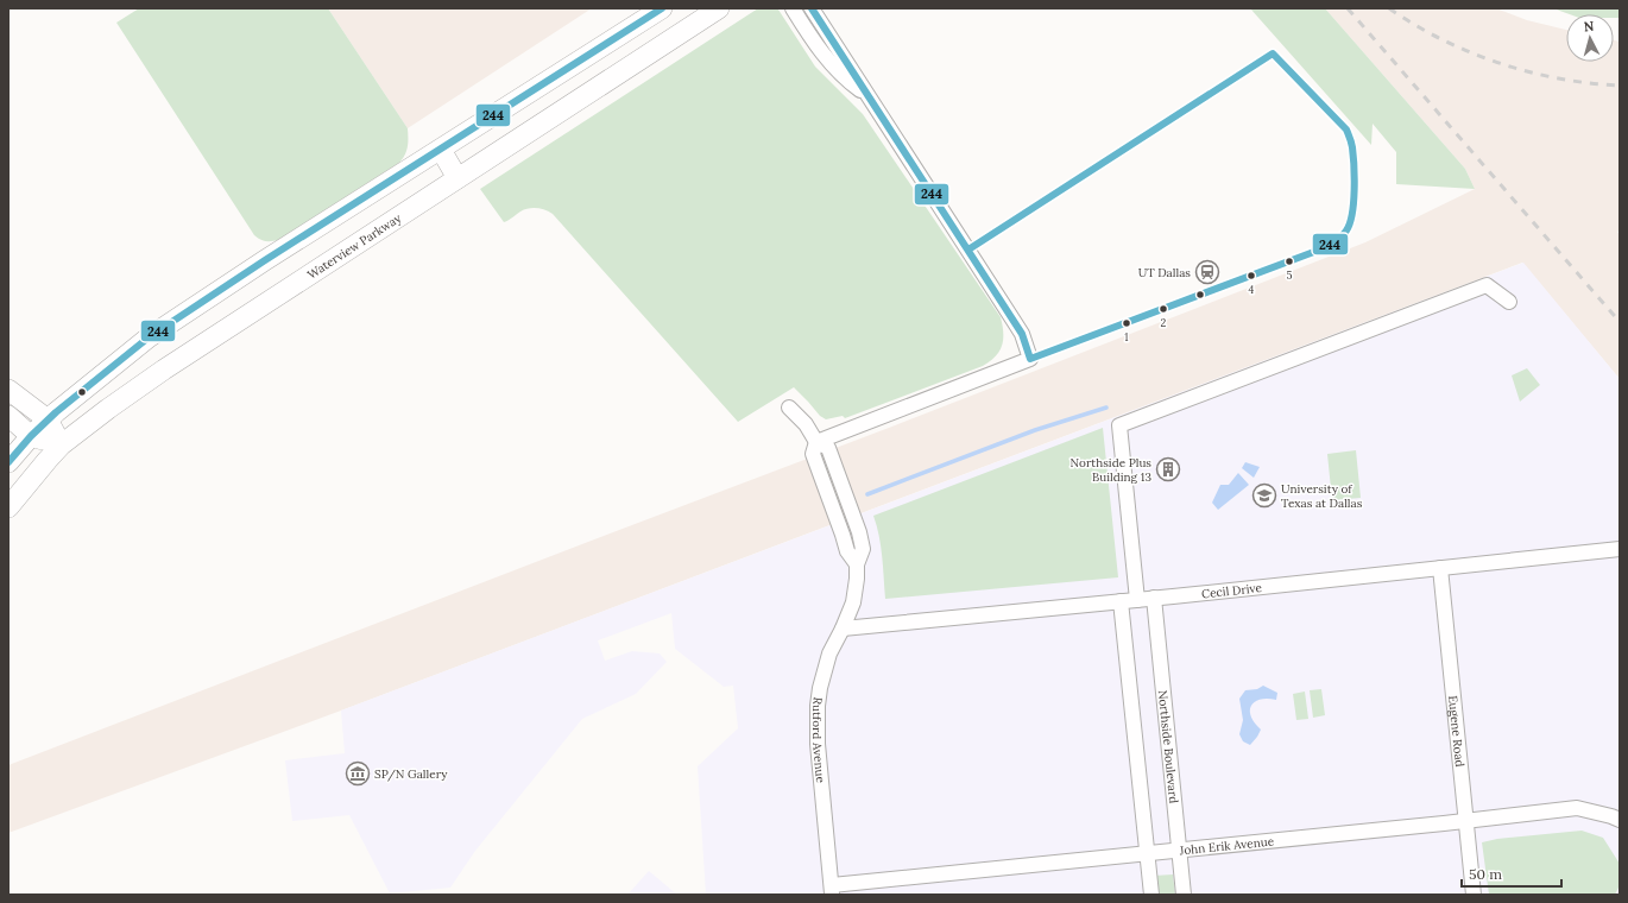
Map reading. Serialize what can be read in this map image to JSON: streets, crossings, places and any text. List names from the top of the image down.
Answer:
{
  "streets": {
    "main road": ["Waterview Parkway"],
    "street": [
      "Cecil Drive",
      "Eugene Road",
      "Rutford Avenue",
      "Northside Boulevard",
      "John Erik Avenue"
    ]
  },
  "crossings": [
    ["Cecil Drive", "Eugene Road"],
    ["Cecil Drive", "Rutford Avenue"],
    ["Cecil Drive", "Northside Boulevard"],
    ["Eugene Road", "John Erik Avenue"],
    ["Rutford Avenue", "John Erik Avenue"],
    ["Northside Boulevard", "John Erik Avenue"]
  ],
  "places": {
    "other": [
      "5",
      "4",
      "2",
      "1"
    ],
    "station": ["UT Dallas"],
    "building": ["Northside Plus Building 13"],
    "school or university": ["University of Texas at Dallas"],
    "museum": ["SP/N Gallery"]
  },
  "lines": ["transit line 244"],
  "scale_bar": "50 m",
  "north": "top"
}
